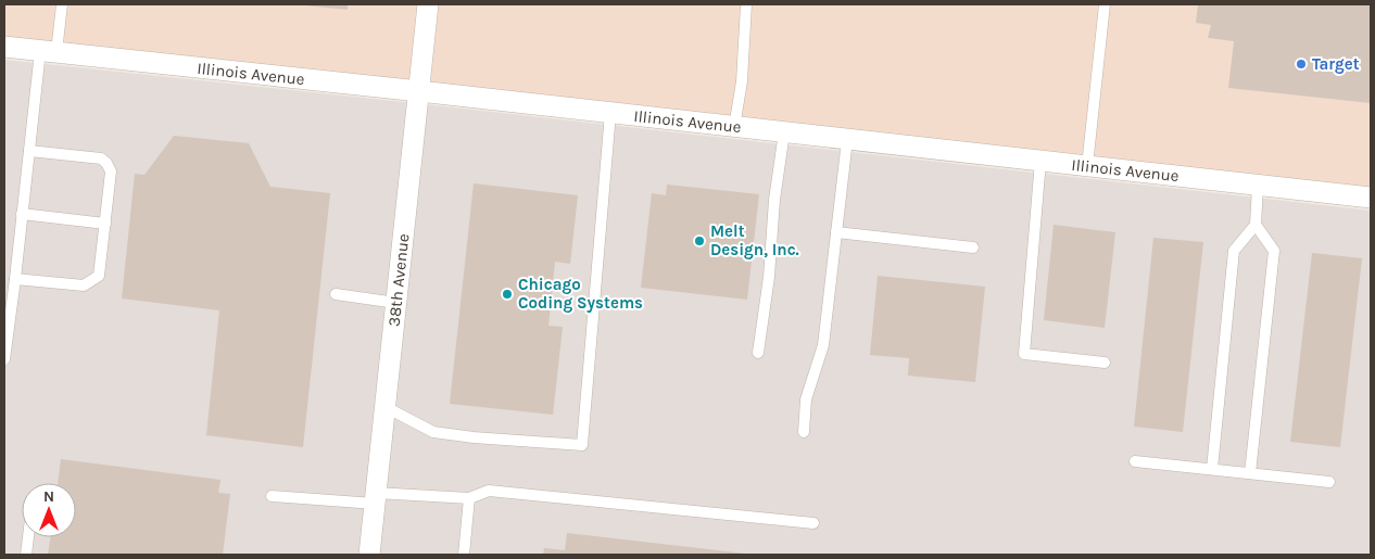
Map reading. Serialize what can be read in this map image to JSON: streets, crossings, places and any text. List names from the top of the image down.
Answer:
{
  "streets": {
    "street": ["Illinois Avenue", "38th Avenue"]
  },
  "crossings": [
    ["Illinois Avenue", "38th Avenue"]
  ],
  "places": ["Target", "Melt Design, Inc.", "Chicago Coding Systems"],
  "north": "top"
}
